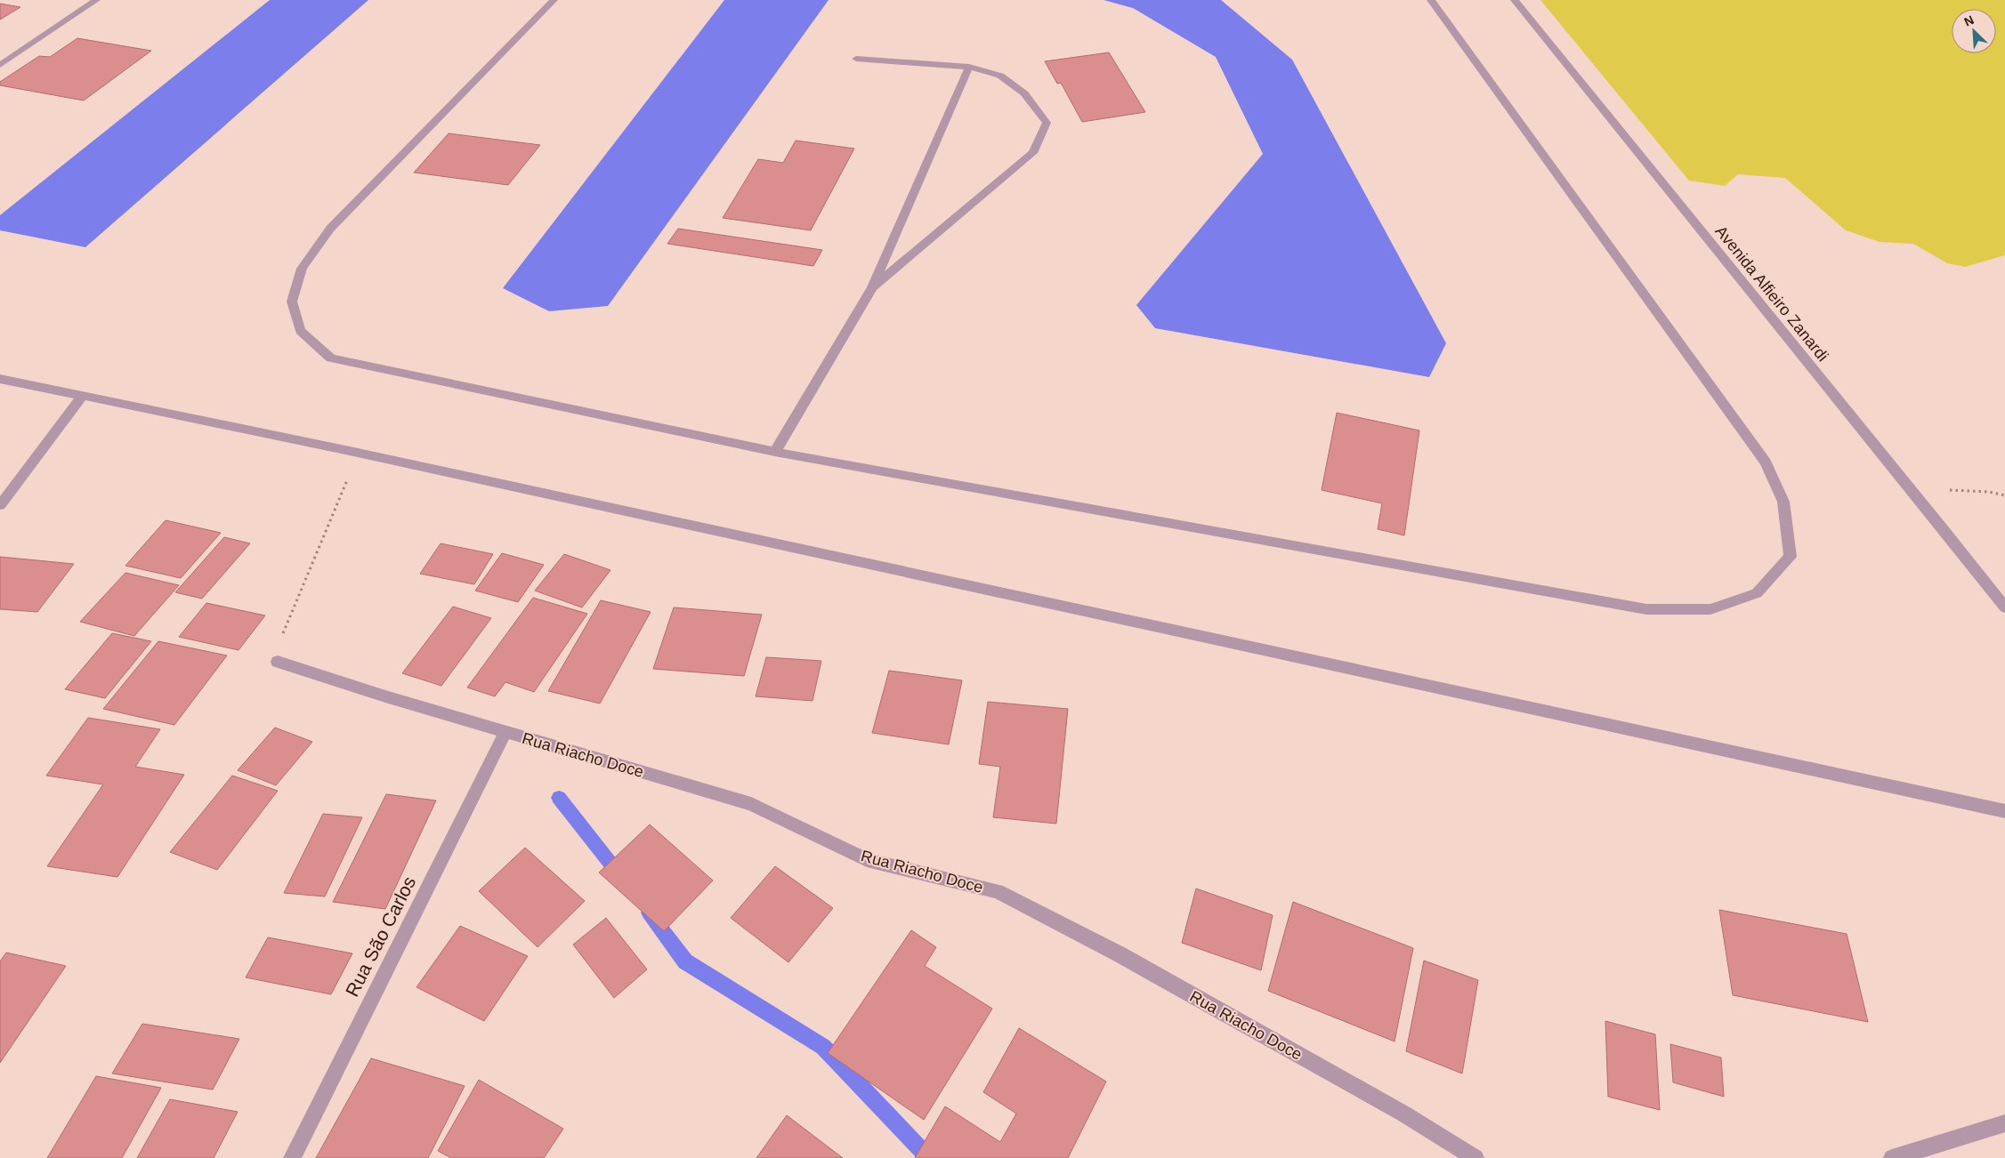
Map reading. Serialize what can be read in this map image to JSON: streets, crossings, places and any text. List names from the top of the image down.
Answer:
{
  "streets": {
    "street": ["Avenida Alfieiro Zanardi", "Rua Riacho Doce", "Rua São Carlos"]
  },
  "crossings": [
    ["Rua Riacho Doce", "Rua São Carlos"]
  ],
  "north": "top left"
}
